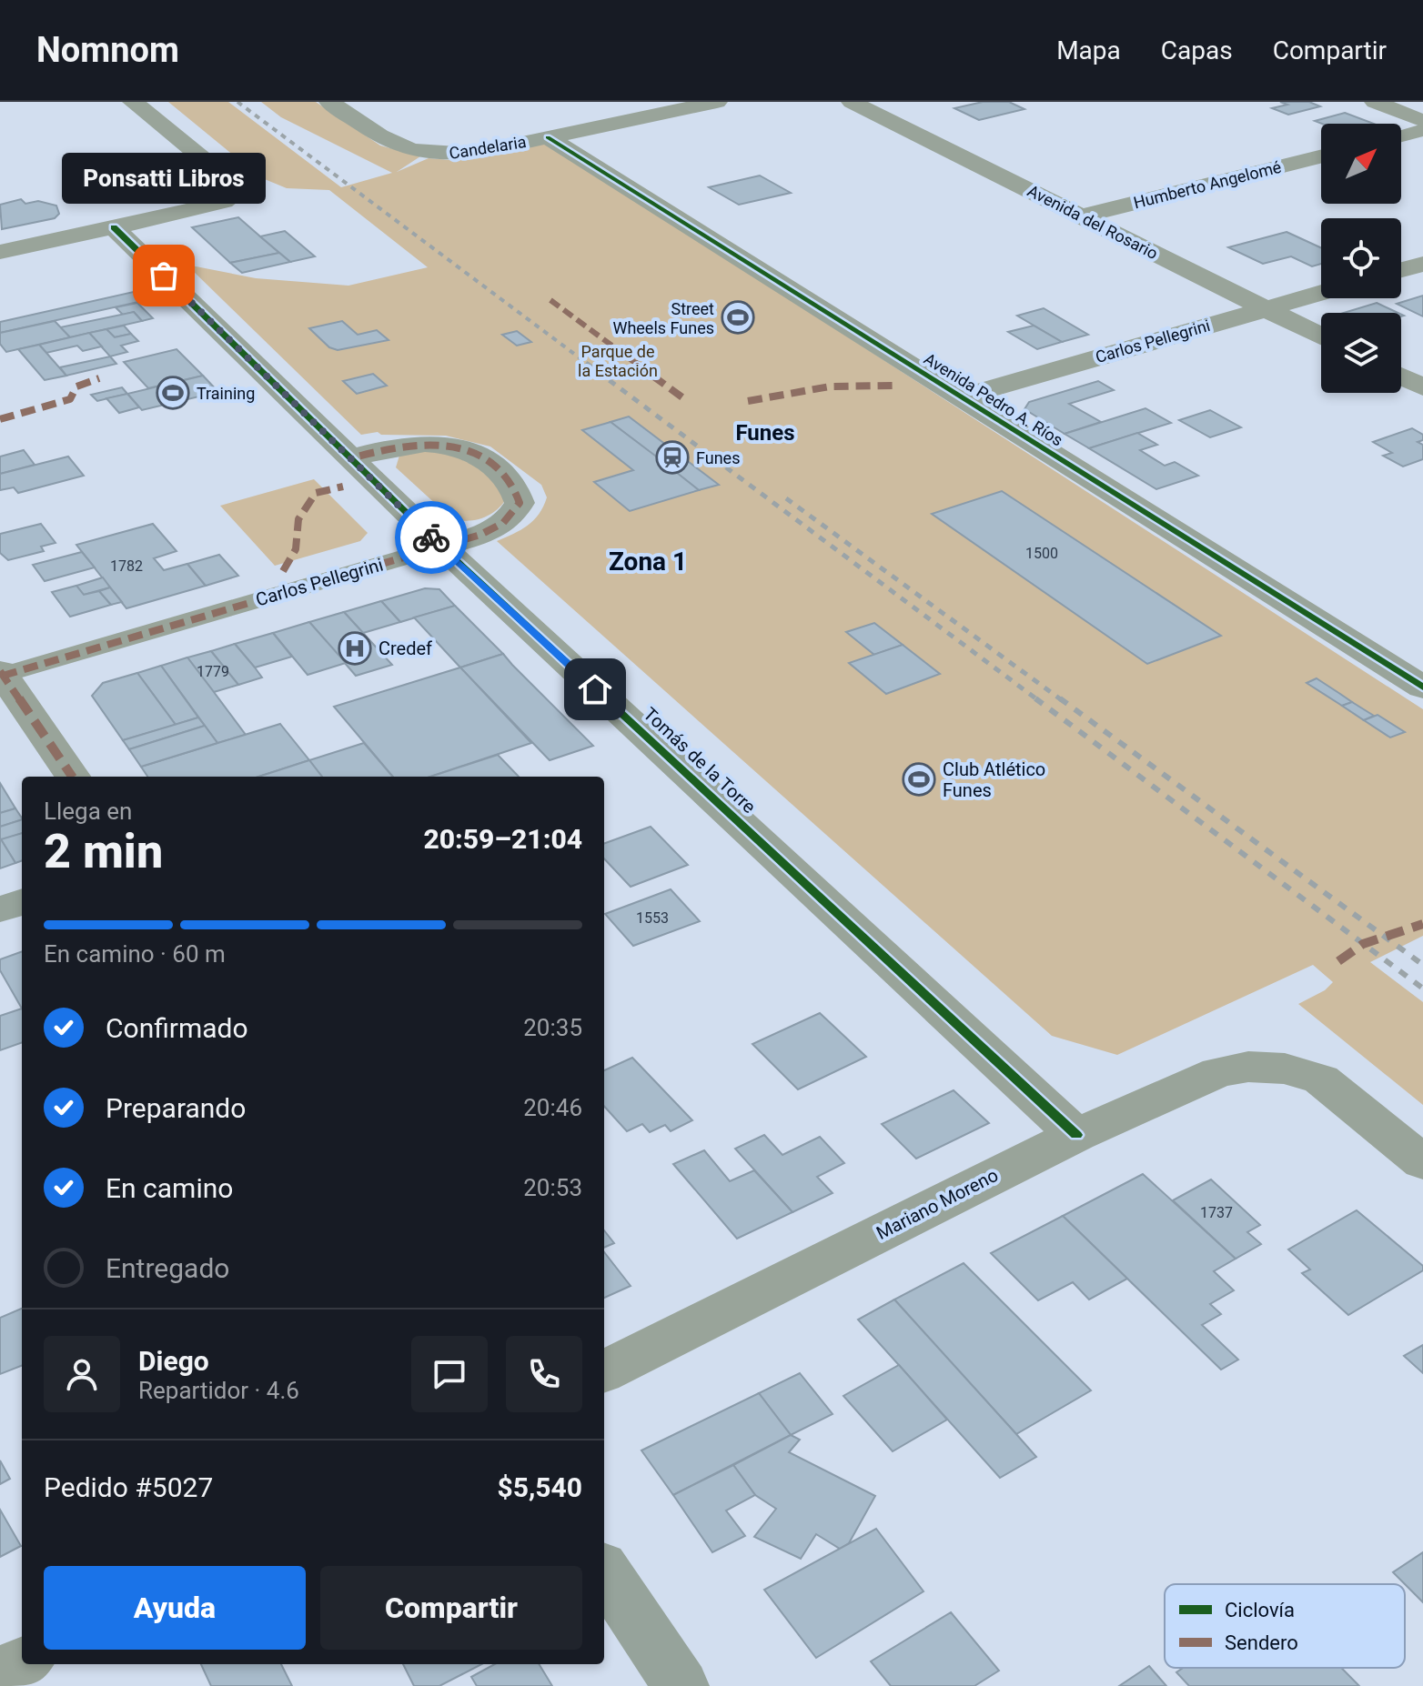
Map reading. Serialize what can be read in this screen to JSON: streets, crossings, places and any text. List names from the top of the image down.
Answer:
{
  "streets": {
    "street": [
      "Candelaria",
      "Humberto Angelomé",
      "Avenida del Rosario",
      "Carlos Pellegrini",
      "Avenida Pedro A. Ríos",
      "Tomás de la Torre",
      "Mariano Moreno"
    ]
  },
  "crossings": [
    ["Candelaria", "Avenida Pedro A. Ríos"],
    ["Humberto Angelomé", "Avenida del Rosario"],
    ["Avenida del Rosario", "Carlos Pellegrini"],
    ["Carlos Pellegrini", "Avenida Pedro A. Ríos"],
    ["Carlos Pellegrini", "Tomás de la Torre"],
    ["Tomás de la Torre", "Mariano Moreno"]
  ],
  "districts": ["Funes", "Zona 1"],
  "parks": ["Parque de la Estación"],
  "places": {
    "other": ["Ponsatti Libros"],
    "sports": ["Street Wheels Funes", "Training", "Club Atlético Funes"],
    "station": ["Funes"],
    "hospital": ["Credef"]
  },
  "house_numbers": [
    "1500",
    "1782",
    "1779",
    "1553",
    "1737"
  ],
  "legend": ["Ciclovía", "Sendero"],
  "north": "top right",
  "page": {
    "header": "Nomnom",
    "nav": ["Mapa", "Capas", "Compartir"],
    "bubble": "Ponsatti Libros",
    "heading": ["2 min", "Llega en", "20:59–21:04"],
    "panel": [
      "Diego",
      "Repartidor · 4.6",
      "Pedido #5027",
      "$5,540"
    ],
    "bar": "En camino · 60 m",
    "list": [
      ["Confirmado", "20:35"],
      ["Preparando", "20:46"],
      ["En camino", "20:53"],
      "Entregado"
    ],
    "buttons": ["Ayuda", "Compartir"]
  }
}
